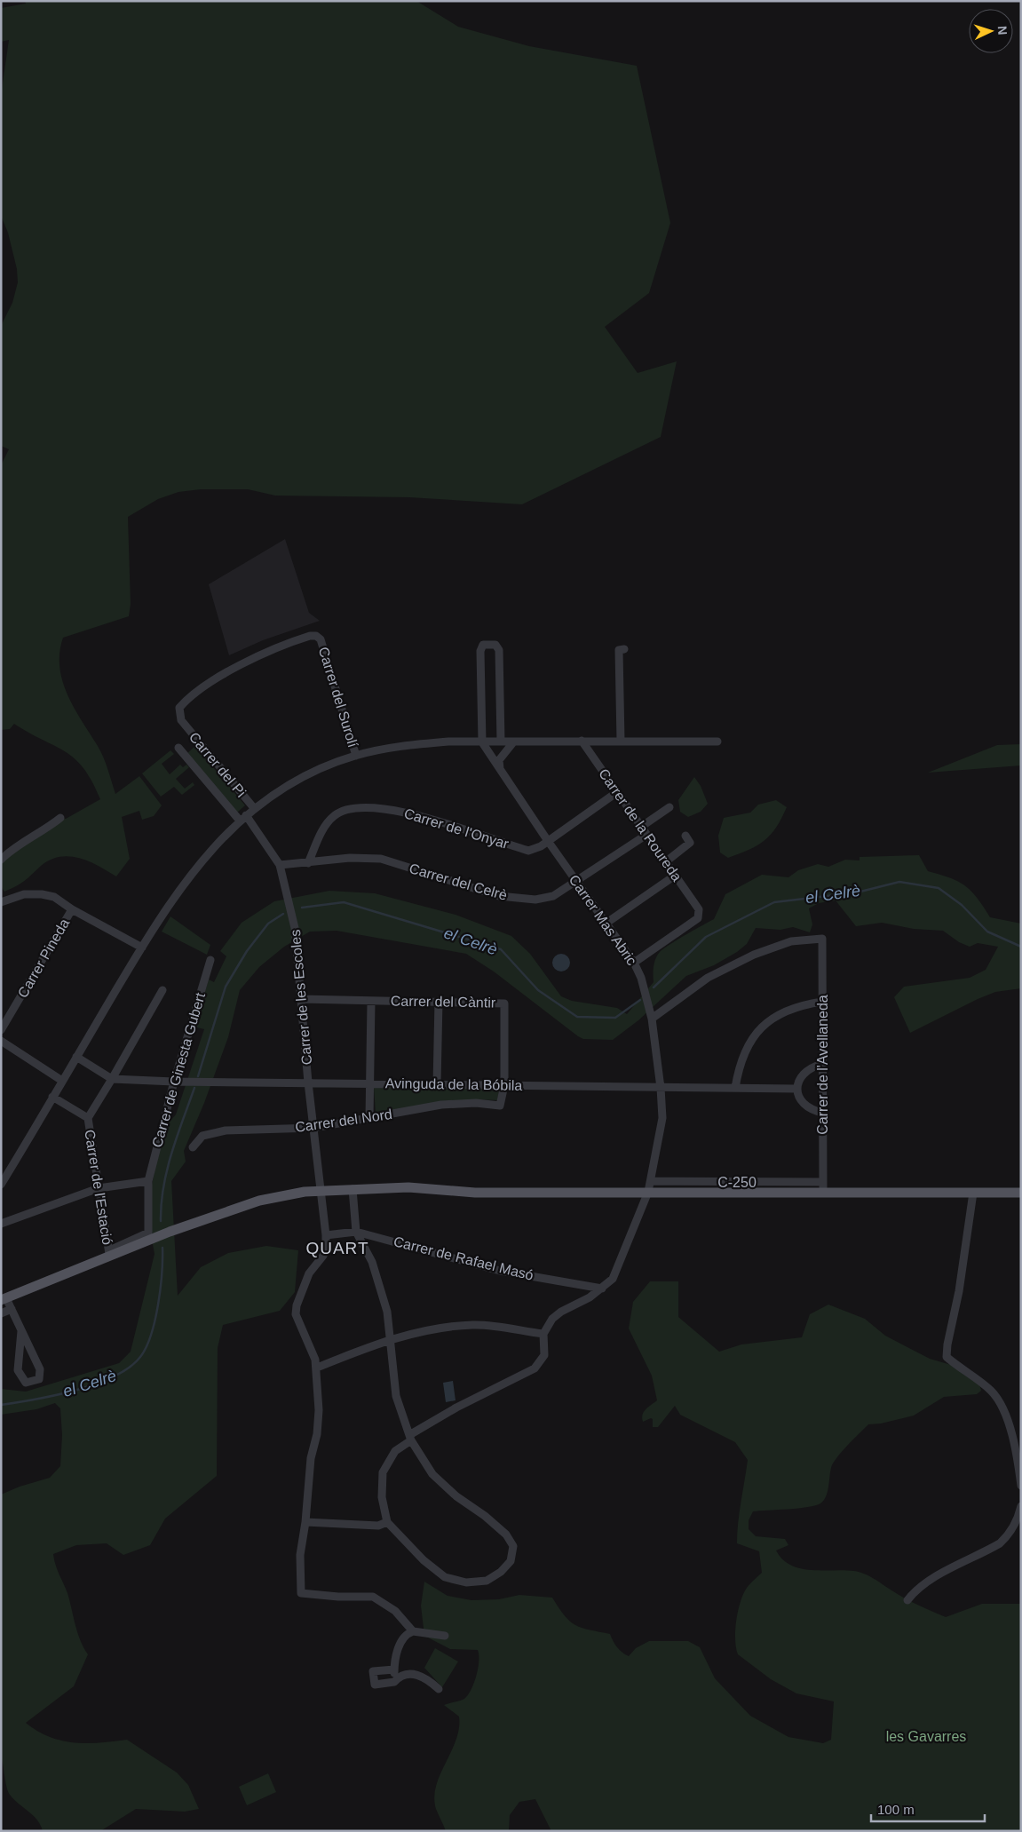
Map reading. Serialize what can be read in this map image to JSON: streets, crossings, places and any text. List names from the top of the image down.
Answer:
{
  "streets": {
    "main road": ["C-250"],
    "street": [
      "Carrer del Surolí",
      "Carrer del Pi",
      "Carrer de la Roureda",
      "Carrer de l'Onyar",
      "Carrer del Celrè",
      "Carrer Mas Abric",
      "Carrer Pineda",
      "Carrer de les Escoles",
      "Carrer del Càntir",
      "Carrer de l'Avellaneda",
      "Carrer de Ginesta Gubert",
      "Avinguda de la Bóbila",
      "Carrer del Nord",
      "Carrer de l'Estació",
      "Carrer de Rafael Masó"
    ]
  },
  "crossings": [
    ["Carrer del Surolí", "Carrer del Pi"],
    ["Carrer del Pi", "Carrer de les Escoles"],
    ["Carrer de la Roureda", "Carrer de l'Onyar"],
    ["Carrer de la Roureda", "Carrer del Celrè"],
    ["Carrer de la Roureda", "Carrer Mas Abric"],
    ["Carrer de l'Onyar", "Carrer del Celrè"],
    ["Carrer de l'Onyar", "Carrer Mas Abric"],
    ["Carrer del Celrè", "Carrer Mas Abric"],
    ["Carrer del Celrè", "Carrer de les Escoles"],
    ["Carrer Mas Abric", "Carrer de l'Avellaneda"],
    ["Carrer Mas Abric", "Avinguda de la Bóbila"],
    ["Carrer Mas Abric", "C-250"],
    ["Carrer Mas Abric", "Carrer de Rafael Masó"],
    ["Carrer de les Escoles", "Carrer del Càntir"],
    ["Carrer de les Escoles", "Avinguda de la Bóbila"],
    ["Carrer de les Escoles", "Carrer del Nord"],
    ["Carrer de les Escoles", "C-250"],
    ["Carrer de les Escoles", "Carrer de Rafael Masó"],
    ["Carrer del Càntir", "Avinguda de la Bóbila"],
    ["Carrer del Càntir", "Carrer del Nord"],
    ["Carrer de l'Avellaneda", "C-250"],
    ["Carrer de Ginesta Gubert", "Avinguda de la Bóbila"],
    ["Carrer de Ginesta Gubert", "C-250"],
    ["Carrer de Ginesta Gubert", "Carrer de l'Estació"],
    ["Avinguda de la Bóbila", "Carrer del Nord"],
    ["C-250", "Carrer de l'Estació"]
  ],
  "districts": ["QUART"],
  "water": ["el Celrè"],
  "parks": ["les Gavarres"],
  "scale_bar": "100 m",
  "north": "right"
}
